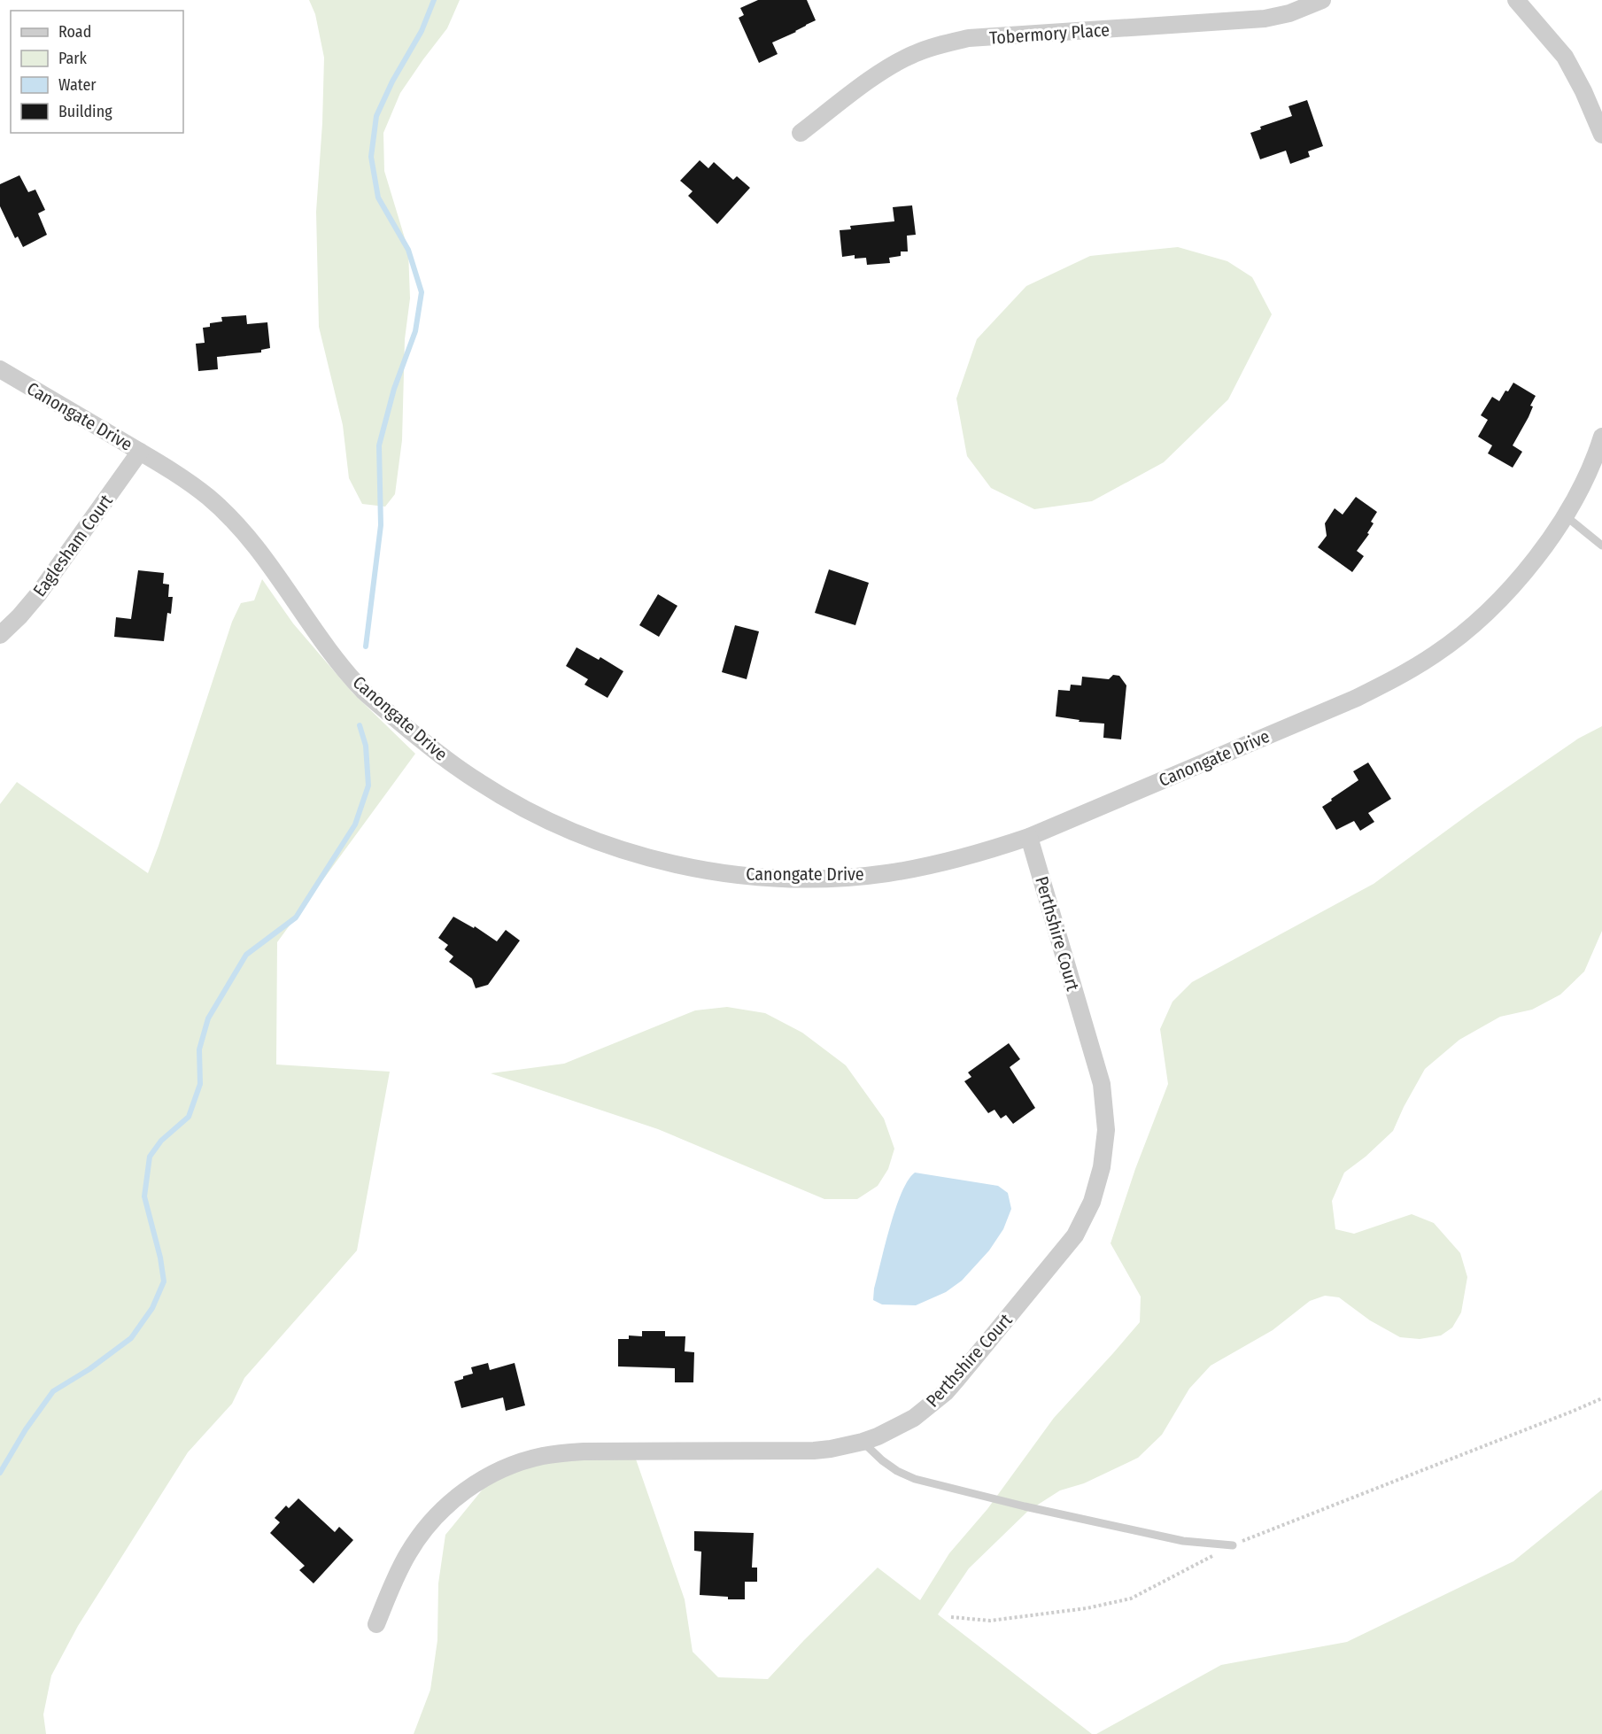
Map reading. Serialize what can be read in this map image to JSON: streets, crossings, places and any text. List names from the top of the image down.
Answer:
{
  "streets": {
    "street": [
      "Tobermory Place",
      "Canongate Drive",
      "Eaglesham Court",
      "Perthshire Court"
    ]
  },
  "crossings": [
    ["Canongate Drive", "Eaglesham Court"],
    ["Canongate Drive", "Perthshire Court"]
  ],
  "legend": [
    "Road",
    "Park",
    "Water",
    "Building"
  ]
}
